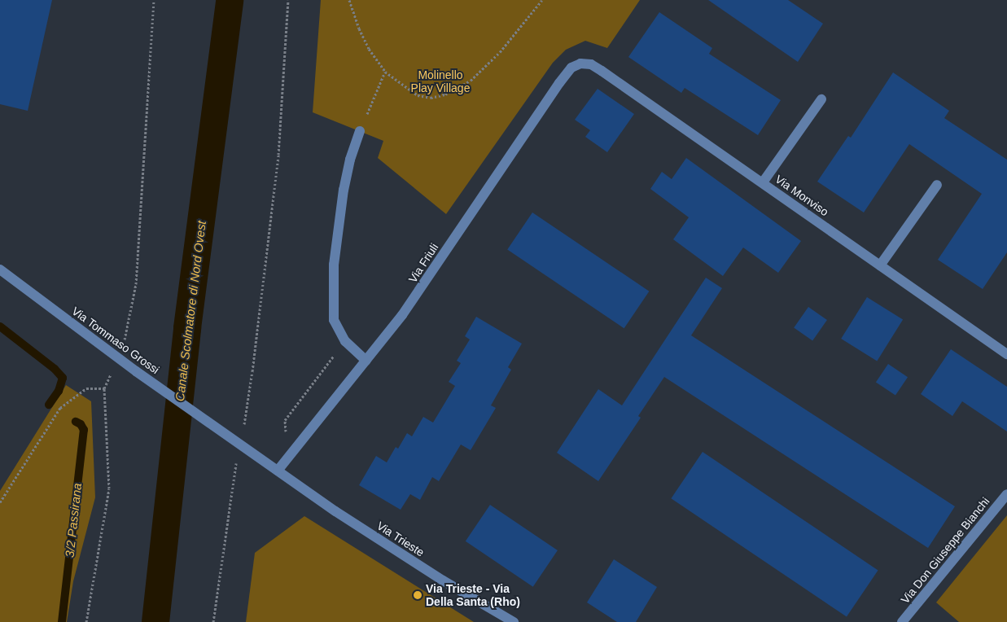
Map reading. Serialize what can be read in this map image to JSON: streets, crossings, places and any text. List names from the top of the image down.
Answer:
{
  "streets": {
    "street": [
      "Via Monviso",
      "Via Friuli",
      "Via Tommaso Grossi",
      "Via Trieste",
      "Via Don Giuseppe Bianchi"
    ]
  },
  "crossings": [
    ["Via Monviso", "Via Friuli"],
    ["Via Friuli", "Via Tommaso Grossi"],
    ["Via Friuli", "Via Trieste"],
    ["Via Tommaso Grossi", "Via Trieste"]
  ],
  "water": ["Canale Scolmatore di Nord Ovest", "3/2 Passirana"],
  "parks": ["Molinello Play Village"],
  "places": ["Via Trieste - Via Della Santa (Rho)"]
}
